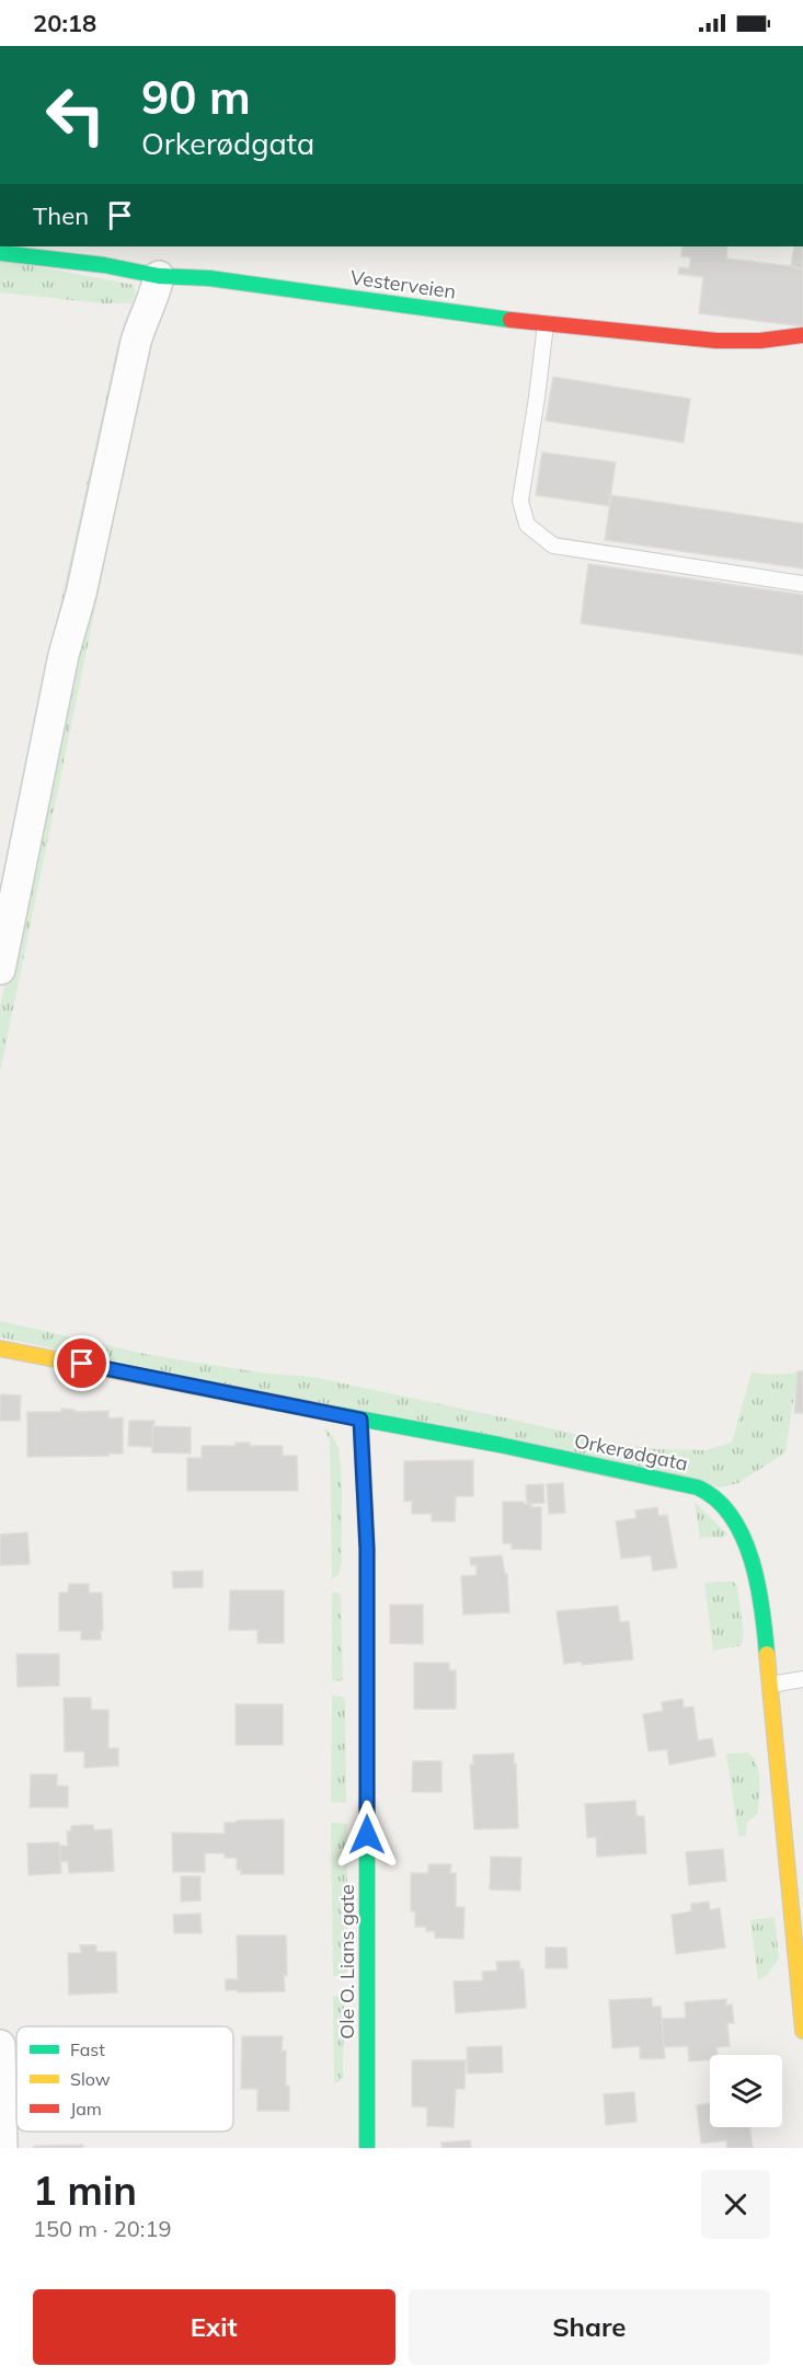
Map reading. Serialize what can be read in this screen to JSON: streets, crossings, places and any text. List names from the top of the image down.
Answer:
{
  "streets": {
    "street": ["Vesterveien", "Orkerødgata", "Ole O. Lians gate"]
  },
  "crossings": [
    ["Orkerødgata", "Ole O. Lians gate"]
  ],
  "legend": ["Fast", "Slow", "Jam"],
  "page": {
    "status": "20:18",
    "turn": ["90 m", "Orkerødgata"],
    "then": "Then",
    "heading": ["1 min", "150 m · 20:19"],
    "buttons": ["Exit", "Share"]
  }
}
